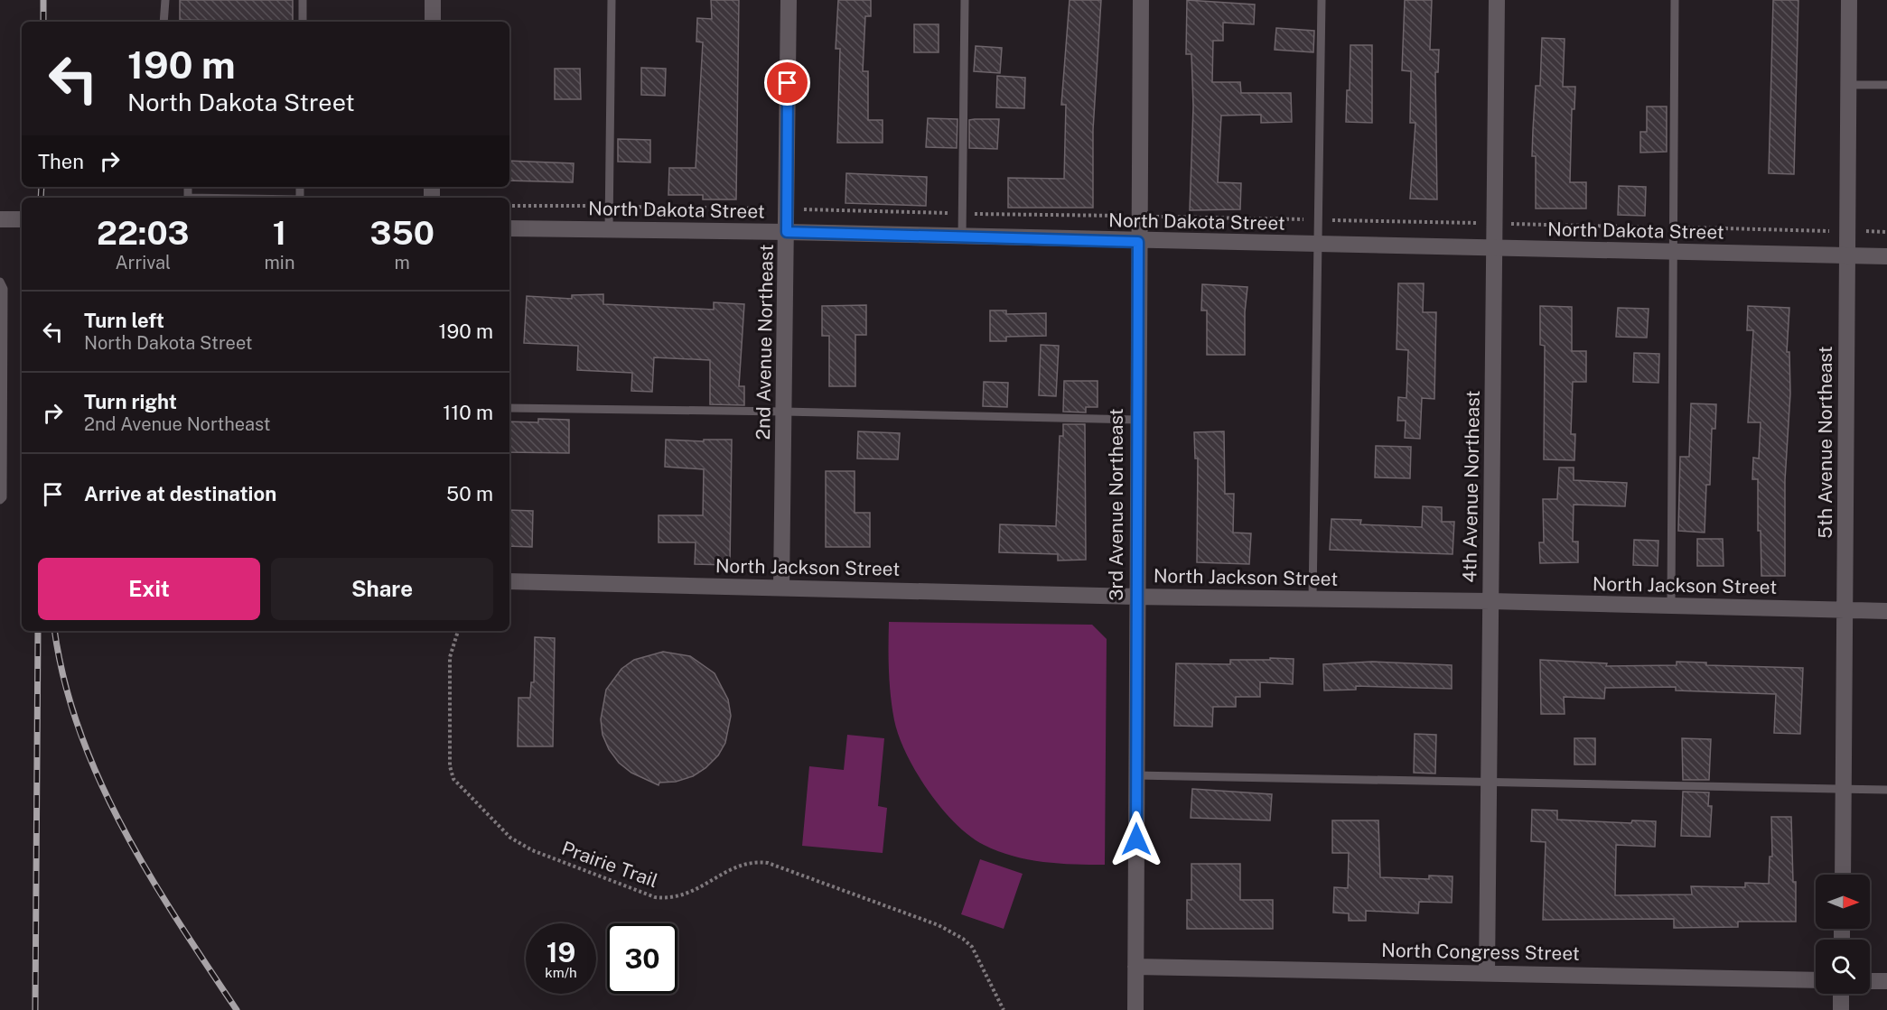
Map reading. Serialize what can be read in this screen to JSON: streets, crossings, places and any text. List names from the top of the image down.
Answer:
{
  "streets": {
    "street": [
      "North Dakota Street",
      "2nd Avenue Northeast",
      "5th Avenue Northeast",
      "4th Avenue Northeast",
      "3rd Avenue Northeast",
      "North Jackson Street",
      "North Congress Street"
    ],
    "path": ["Prairie Trail"]
  },
  "crossings": [
    ["North Dakota Street", "2nd Avenue Northeast"],
    ["North Dakota Street", "5th Avenue Northeast"],
    ["North Dakota Street", "4th Avenue Northeast"],
    ["North Dakota Street", "3rd Avenue Northeast"],
    ["2nd Avenue Northeast", "North Jackson Street"],
    ["5th Avenue Northeast", "North Jackson Street"],
    ["4th Avenue Northeast", "North Jackson Street"],
    ["4th Avenue Northeast", "North Congress Street"],
    ["3rd Avenue Northeast", "North Jackson Street"],
    ["3rd Avenue Northeast", "North Congress Street"]
  ],
  "north": "right",
  "page": {
    "turn": ["190 m", "North Dakota Street"],
    "then": "Then",
    "eta": [
      "22:03",
      "Arrival",
      "1",
      "min",
      "350",
      "m"
    ],
    "list": [
      {
        "name": "Turn left",
        "note": "North Dakota Street",
        "value": "190 m"
      },
      {
        "name": "Turn right",
        "note": "2nd Avenue Northeast",
        "value": "110 m"
      },
      {
        "name": "Arrive at destination",
        "value": "50 m"
      }
    ],
    "buttons": ["Exit", "Share"],
    "speed": "19 km/h",
    "limit": "30"
  }
}
